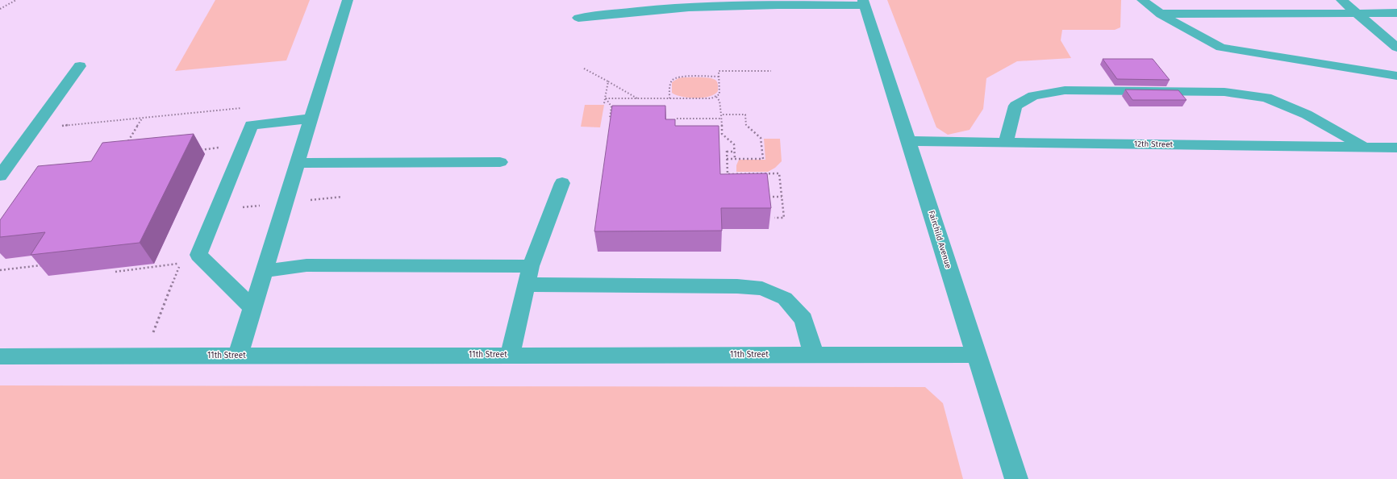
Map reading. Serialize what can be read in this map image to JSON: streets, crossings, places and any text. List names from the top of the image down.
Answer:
{
  "streets": {
    "street": ["12th Street", "Fairchild Avenue", "11th Street"]
  },
  "crossings": [
    ["12th Street", "Fairchild Avenue"],
    ["Fairchild Avenue", "11th Street"]
  ]
}
